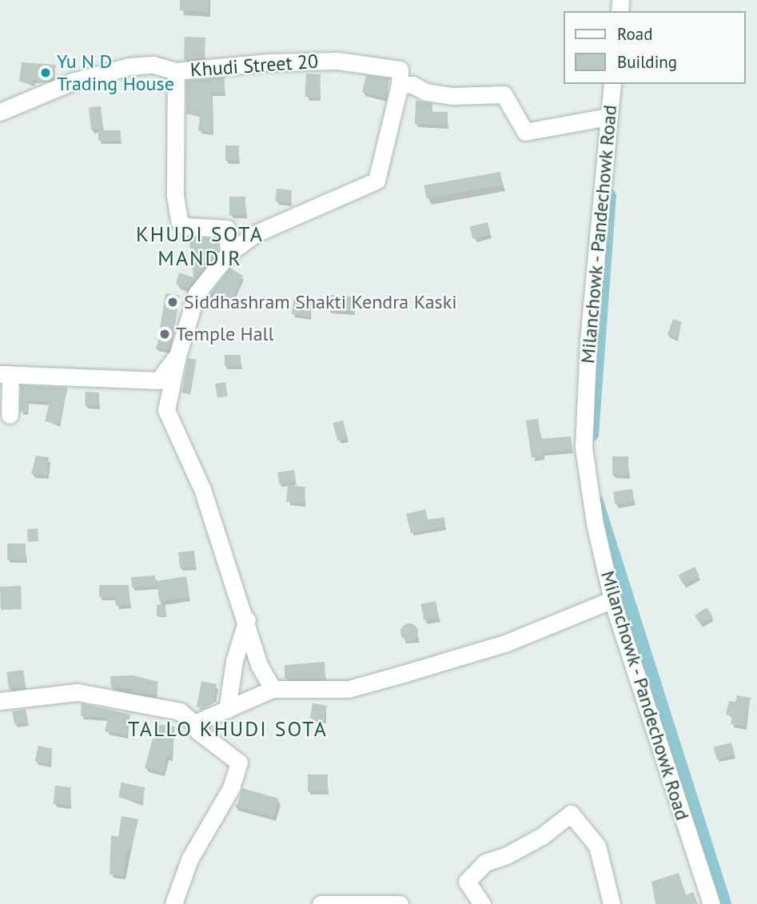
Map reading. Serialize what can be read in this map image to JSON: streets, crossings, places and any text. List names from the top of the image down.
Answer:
{
  "streets": {
    "street": ["Khudi Street 20", "Milanchowk - Pandechowk Road"]
  },
  "districts": ["KHUDI SOTA MANDIR", "TALLO KHUDI SOTA"],
  "places": ["Yu N D Trading House", "Siddhashram Shakti Kendra Kaski", "Temple Hall"],
  "legend": ["Road", "Building"]
}
